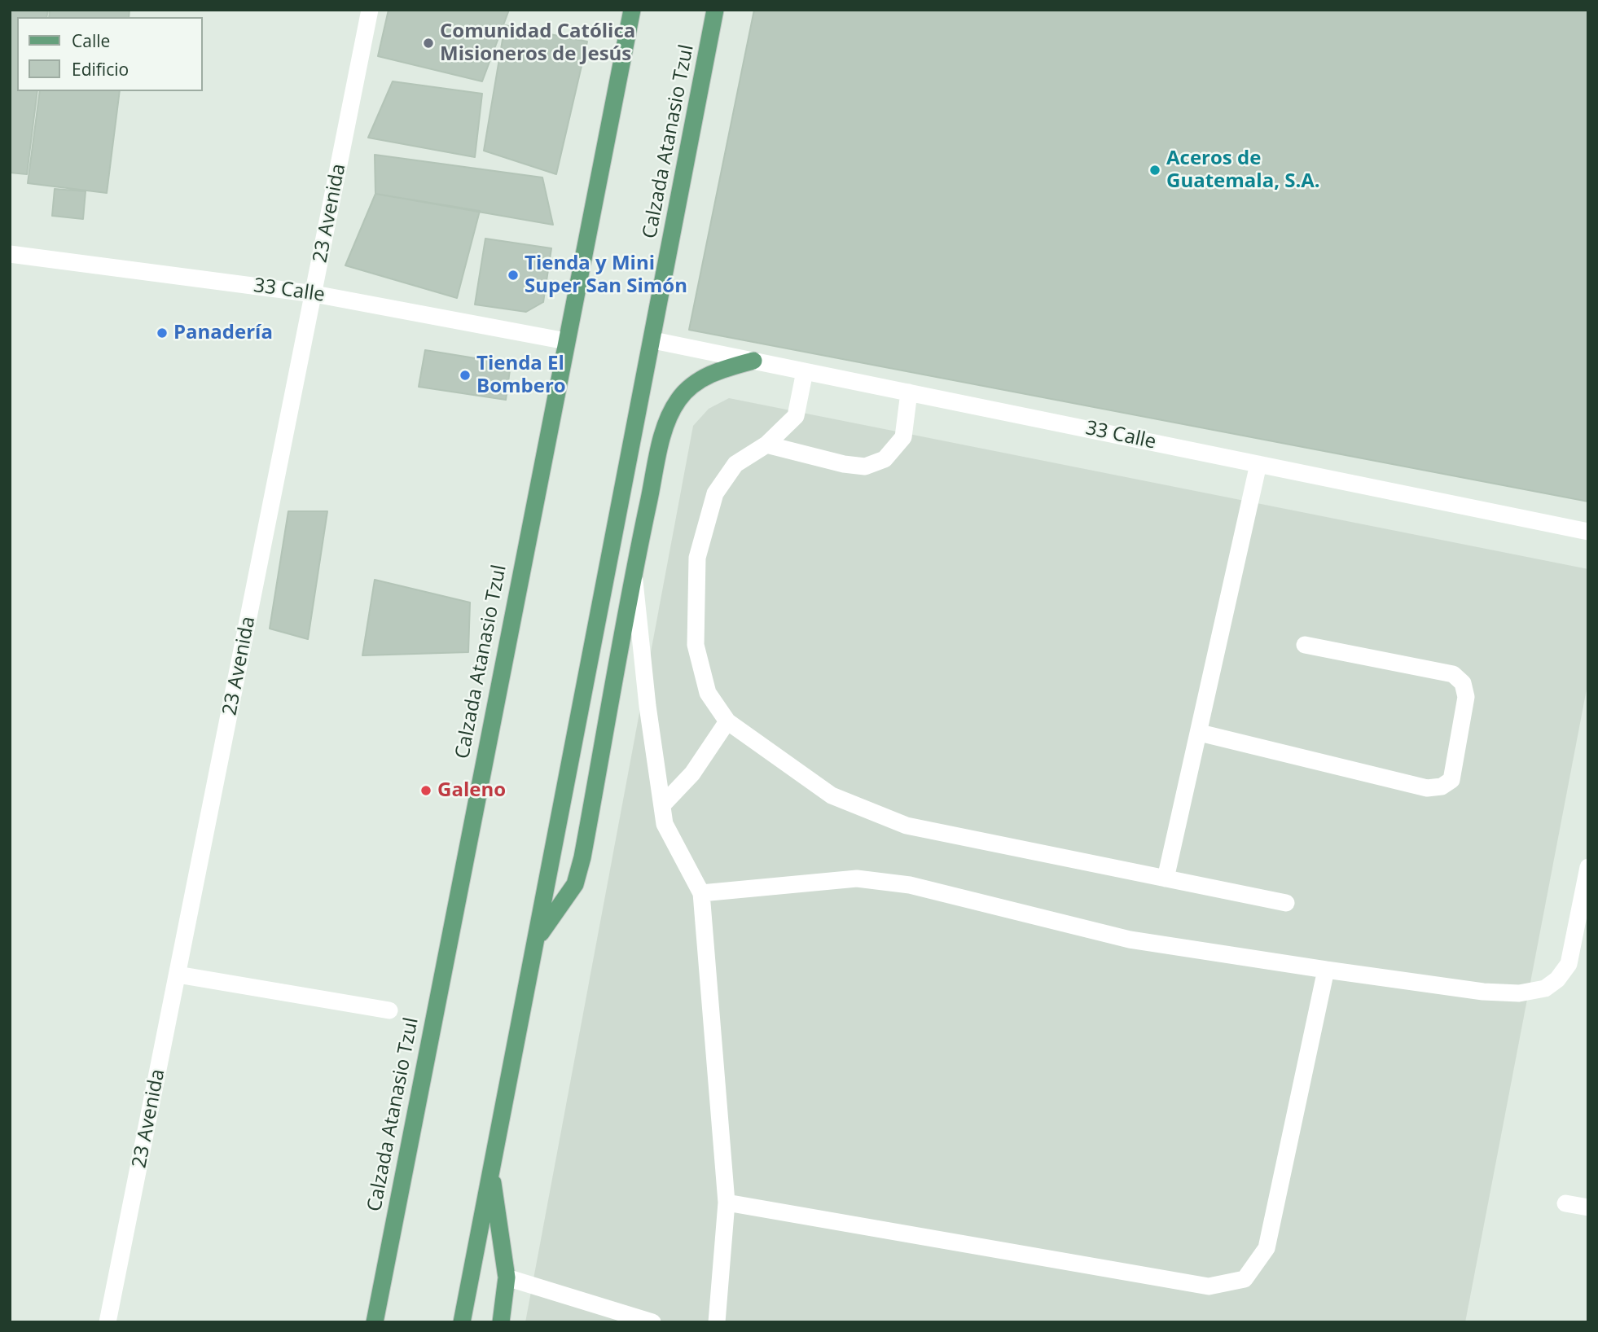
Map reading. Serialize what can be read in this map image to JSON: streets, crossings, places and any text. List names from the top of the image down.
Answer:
{
  "streets": {
    "main road": ["Calzada Atanasio Tzul"],
    "street": ["23 Avenida", "33 Calle"]
  },
  "crossings": [
    ["Calzada Atanasio Tzul", "33 Calle"],
    ["23 Avenida", "33 Calle"]
  ],
  "places": [
    "Comunidad Católica Misioneros de Jesús",
    "Aceros de Guatemala, S.A.",
    "Tienda y Mini Super San Simón",
    "Panadería",
    "Tienda El Bombero",
    "Galeno"
  ],
  "legend": ["Calle", "Edificio"]
}
